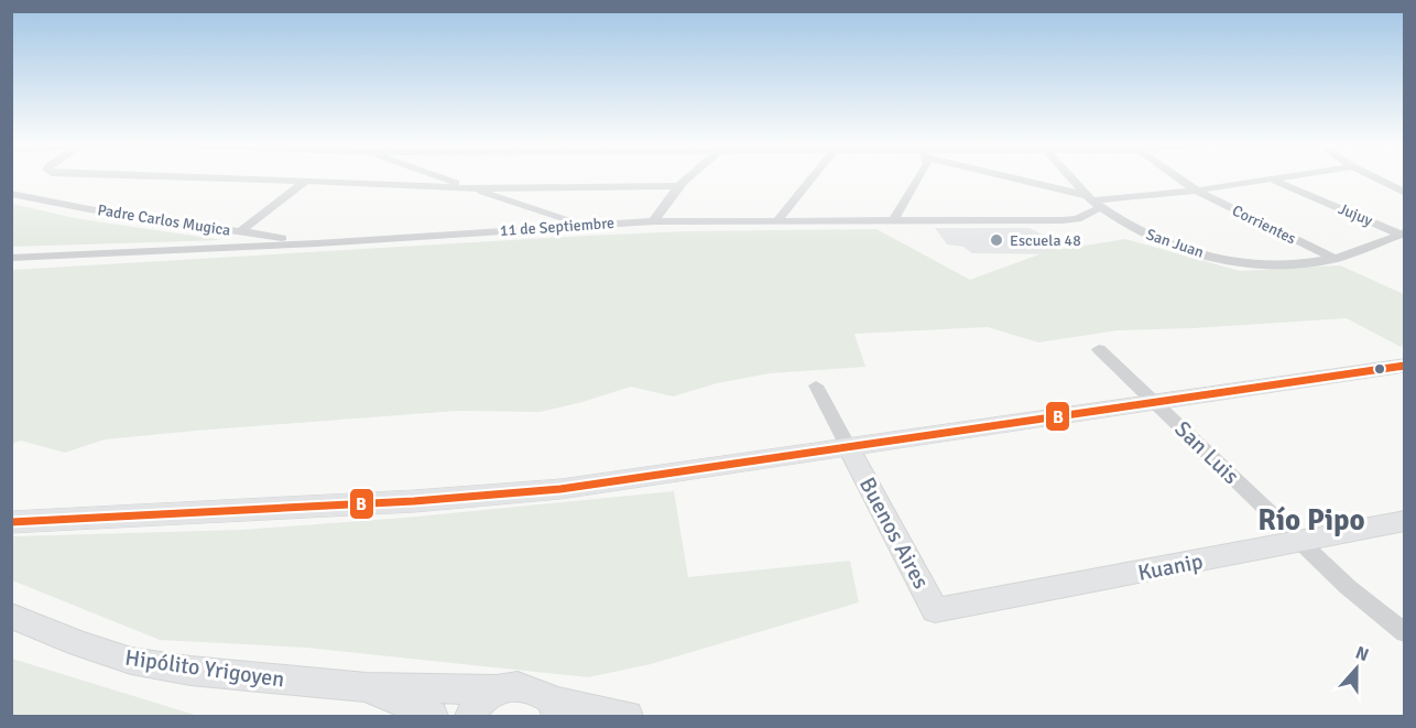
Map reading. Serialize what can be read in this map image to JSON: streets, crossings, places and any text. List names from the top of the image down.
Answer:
{
  "streets": {
    "main road": ["Buenos Aires", "Kuanip", "Hipólito Yrigoyen"],
    "street": [
      "Jujuy",
      "Padre Carlos Mugica",
      "Corrientes",
      "11 de Septiembre",
      "San Juan",
      "San Luis"
    ]
  },
  "crossings": [
    ["Jujuy", "San Juan"],
    ["Padre Carlos Mugica", "11 de Septiembre"],
    ["Corrientes", "San Juan"],
    ["11 de Septiembre", "San Juan"],
    ["San Luis", "Kuanip"],
    ["Buenos Aires", "Kuanip"]
  ],
  "districts": ["Río Pipo"],
  "places": ["Escuela 48"],
  "lines": ["transit line B"],
  "north": "top"
}
